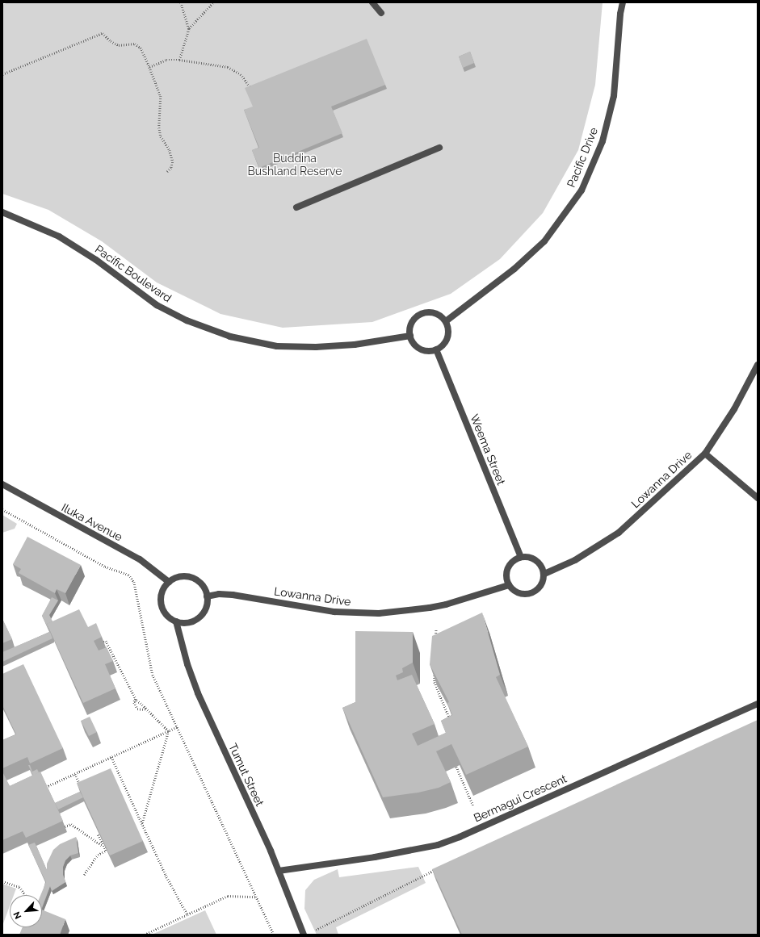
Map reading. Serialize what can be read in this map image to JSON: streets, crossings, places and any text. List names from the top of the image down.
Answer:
{
  "streets": {
    "street": [
      "Pacific Drive",
      "Pacific Boulevard",
      "Weema Street",
      "Lowanna Drive",
      "Iluka Avenue",
      "Tumut Street",
      "Bermagui Crescent"
    ]
  },
  "crossings": [
    ["Pacific Drive", "Pacific Boulevard"],
    ["Pacific Drive", "Weema Street"],
    ["Pacific Boulevard", "Weema Street"],
    ["Weema Street", "Lowanna Drive"],
    ["Lowanna Drive", "Iluka Avenue"],
    ["Lowanna Drive", "Tumut Street"],
    ["Iluka Avenue", "Tumut Street"],
    ["Tumut Street", "Bermagui Crescent"]
  ],
  "parks": ["Buddina Bushland Reserve"],
  "north": "bottom left"
}
